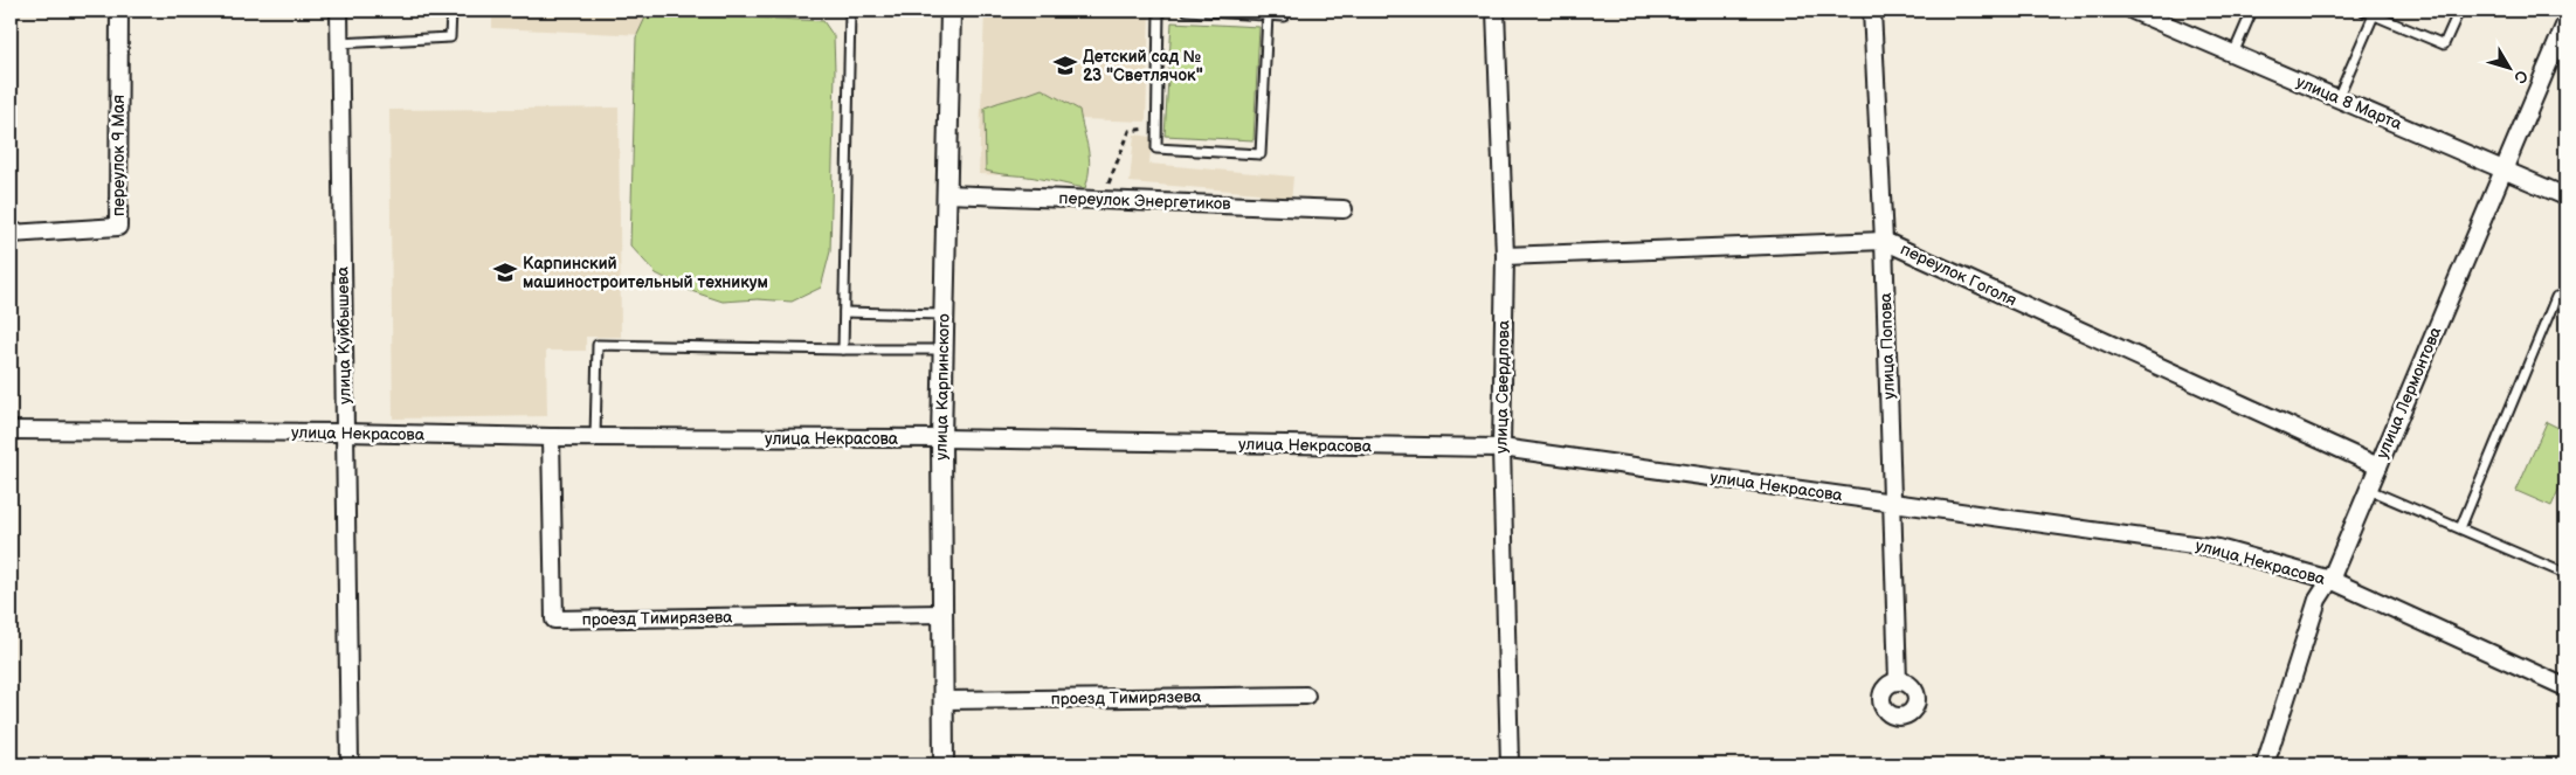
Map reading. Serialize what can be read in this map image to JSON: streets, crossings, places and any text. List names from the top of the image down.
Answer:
{
  "streets": {
    "street": [
      "улица 8 Марта",
      "переулок 9 Мая",
      "переулок Энергетиков",
      "переулок Гоголя",
      "улица Куйбышева",
      "улица Попова",
      "улица Карпинского",
      "улица Свердлова",
      "улица Лермонтова",
      "улица Некрасова",
      "проезд Тимирязева"
    ]
  },
  "crossings": [
    ["улица 8 Марта", "улица Лермонтова"],
    ["переулок Энергетиков", "улица Карпинского"],
    ["переулок Гоголя", "улица Попова"],
    ["переулок Гоголя", "улица Свердлова"],
    ["переулок Гоголя", "улица Лермонтова"],
    ["улица Куйбышева", "улица Некрасова"],
    ["улица Попова", "улица Некрасова"],
    ["улица Карпинского", "улица Некрасова"],
    ["улица Карпинского", "проезд Тимирязева"],
    ["улица Свердлова", "улица Некрасова"],
    ["улица Лермонтова", "улица Некрасова"],
    ["улица Некрасова", "проезд Тимирязева"]
  ],
  "places": {
    "school or university": ["Детский сад № 23 \"Светлячок\"", "Карпинский машиностроительный техникум"]
  },
  "north": "bottom right"
}
